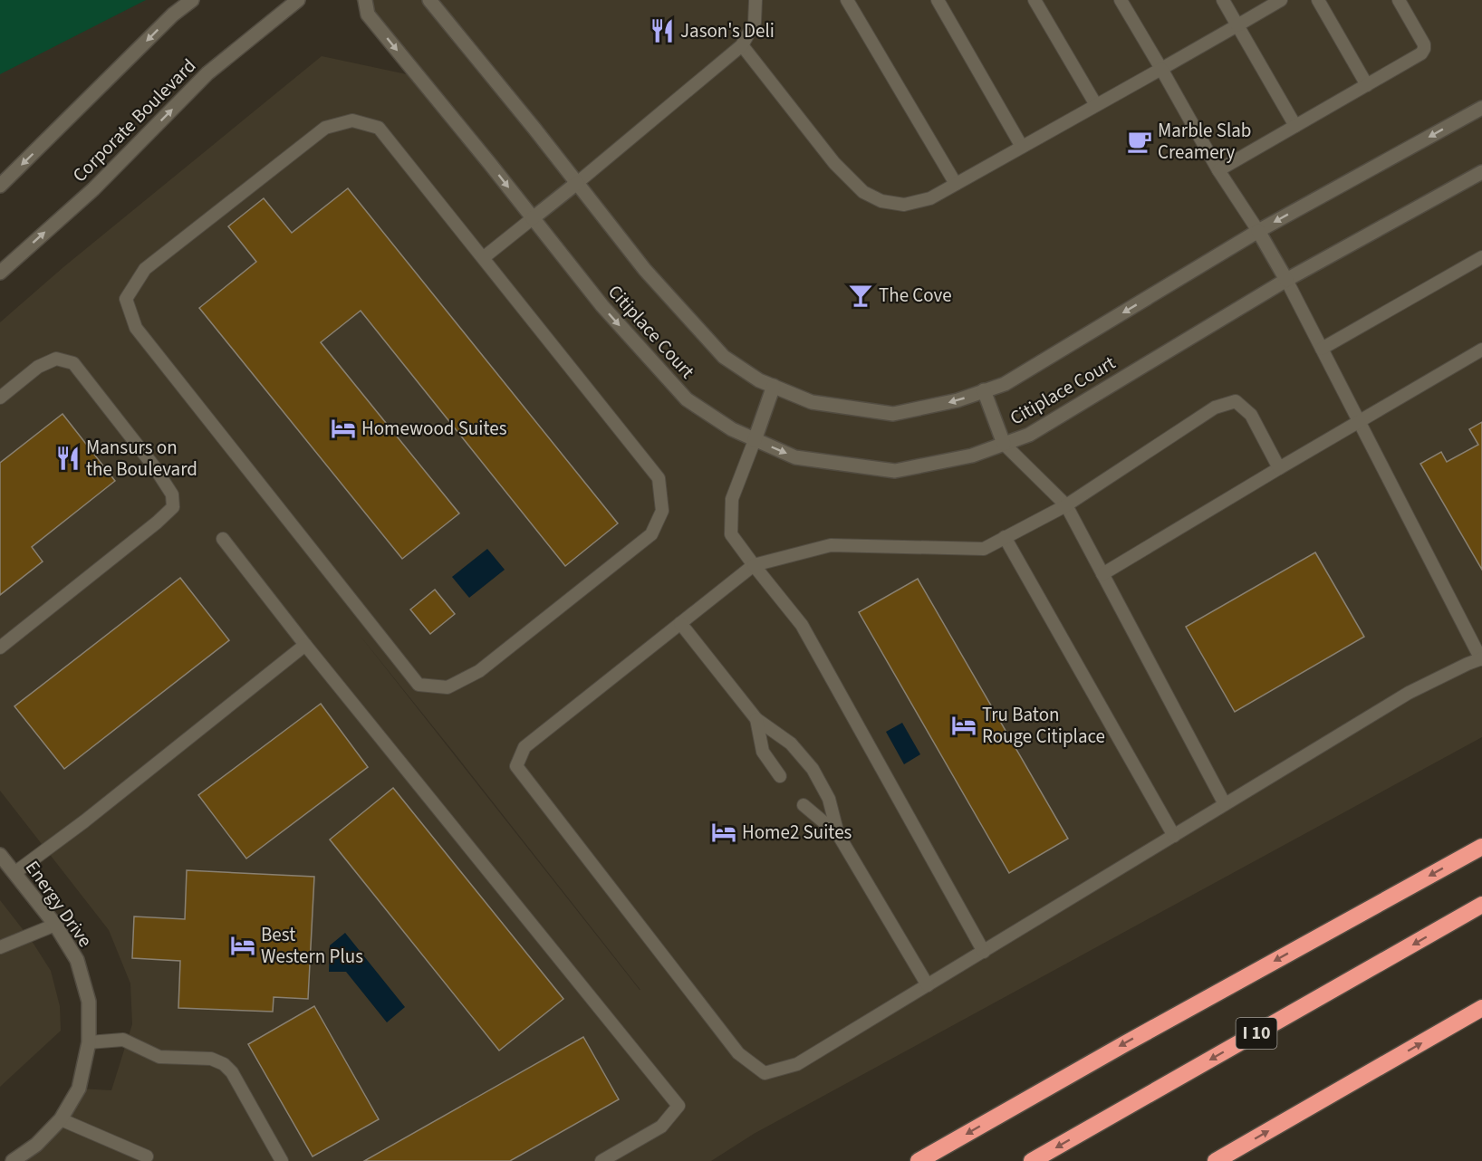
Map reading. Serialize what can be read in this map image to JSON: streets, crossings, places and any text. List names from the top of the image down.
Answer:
{
  "streets": {
    "highway": ["I 10"],
    "street": ["Corporate Boulevard", "Citiplace Court", "Energy Drive"]
  },
  "places": {
    "restaurant": ["Jason's Deli", "Mansurs on the Boulevard"],
    "cafe": ["Marble Slab Creamery"],
    "bar": ["The Cove"],
    "hotel": [
      "Homewood Suites",
      "Tru Baton Rouge Citiplace",
      "Home2 Suites",
      "Best Western Plus"
    ]
  }
}
